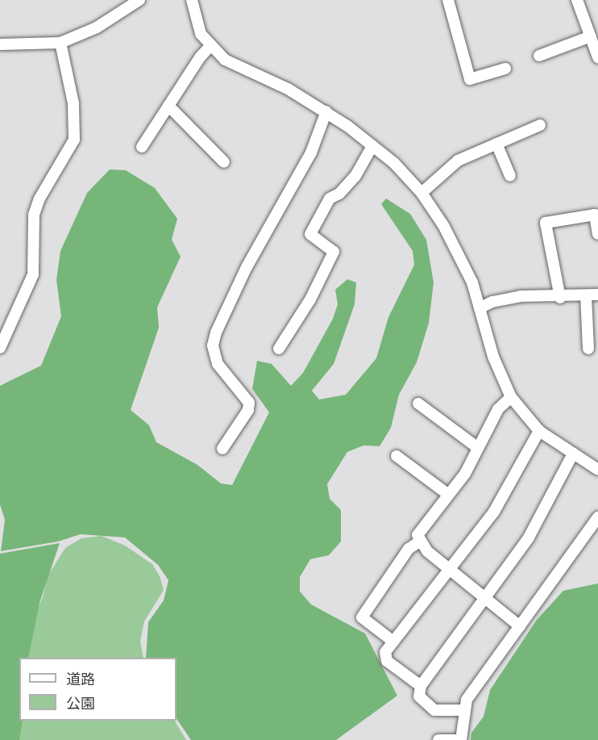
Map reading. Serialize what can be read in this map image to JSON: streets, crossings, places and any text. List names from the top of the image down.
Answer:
{
  "legend": ["道路", "公園"]
}
